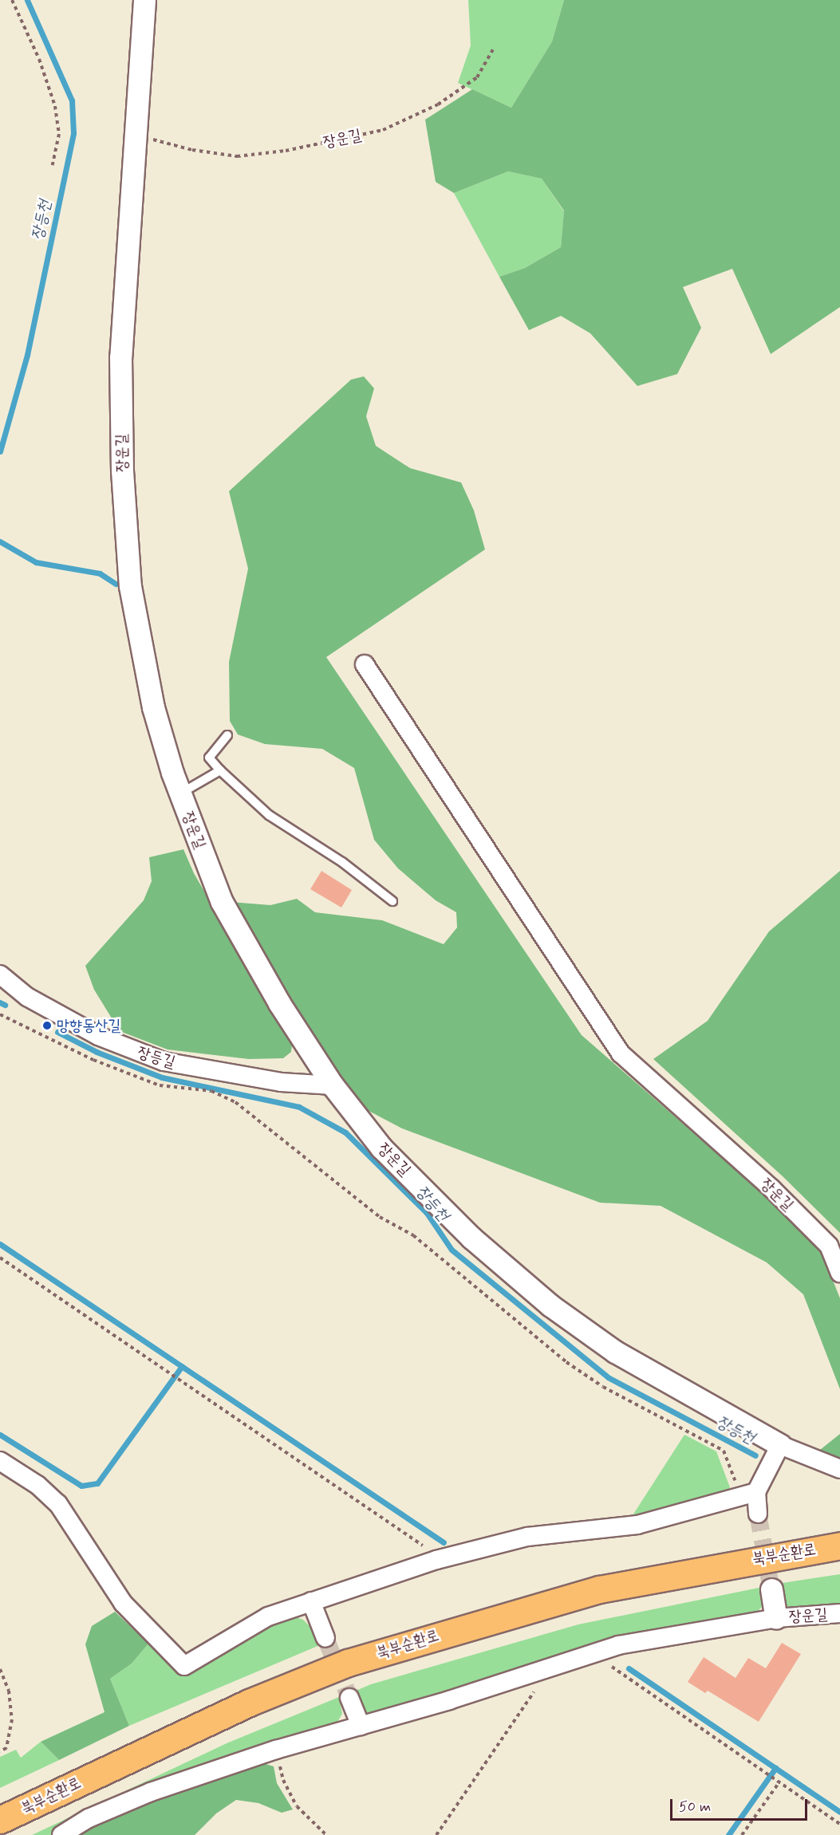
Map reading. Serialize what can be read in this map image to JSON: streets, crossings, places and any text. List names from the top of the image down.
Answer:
{
  "streets": {
    "main road": ["북부순환로"],
    "street": ["장운길", "장등길"]
  },
  "crossings": [
    ["장운길", "장등길"]
  ],
  "water": ["장등천"],
  "places": ["망향동산길"],
  "scale_bar": "50 m"
}
